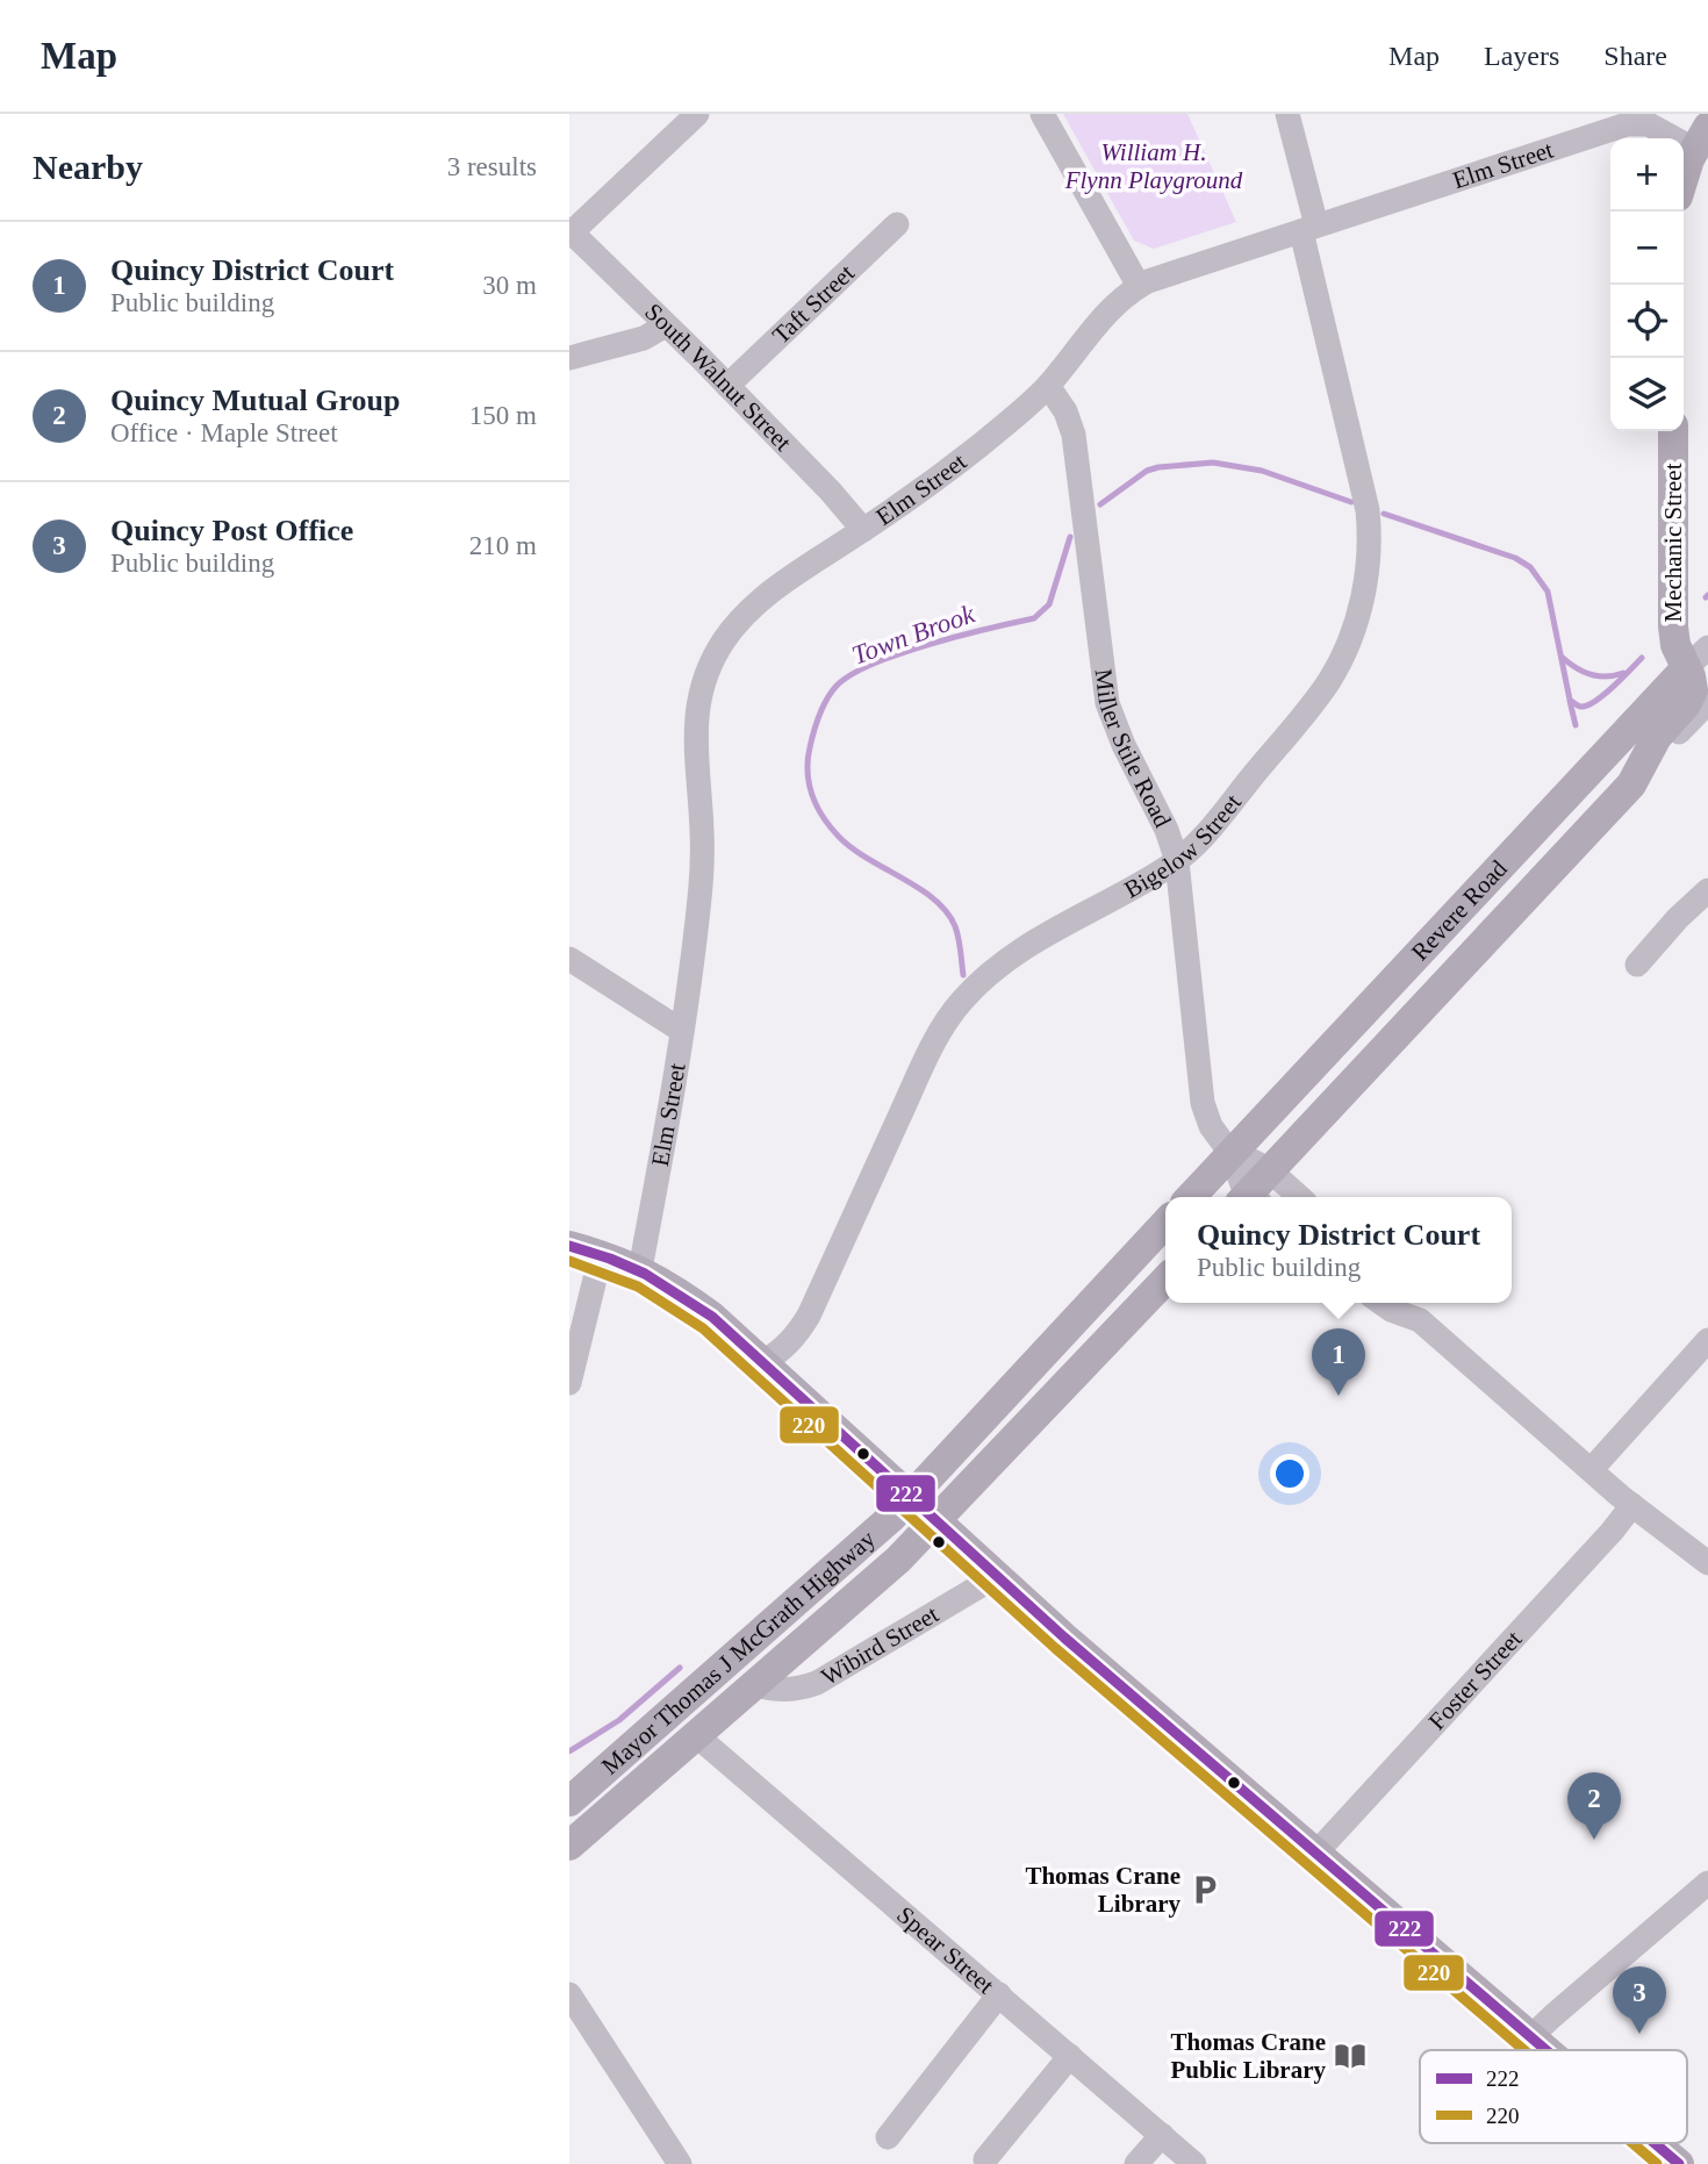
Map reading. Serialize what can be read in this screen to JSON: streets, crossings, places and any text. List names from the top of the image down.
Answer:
{
  "streets": {
    "main road": ["Mechanic Street", "Revere Road", "Mayor Thomas J McGrath Highway"],
    "street": [
      "Elm Street",
      "Taft Street",
      "South Walnut Street",
      "Miller Stile Road",
      "Bigelow Street",
      "Wibird Street",
      "Foster Street",
      "Spear Street"
    ]
  },
  "crossings": [
    ["Elm Street", "South Walnut Street"],
    ["Elm Street", "Miller Stile Road"],
    ["Elm Street", "Bigelow Street"],
    ["Taft Street", "South Walnut Street"],
    ["Mechanic Street", "Revere Road"],
    ["Miller Stile Road", "Bigelow Street"],
    ["Miller Stile Road", "Revere Road"],
    ["Wibird Street", "Mayor Thomas J McGrath Highway"],
    ["Mayor Thomas J McGrath Highway", "Spear Street"]
  ],
  "water": ["Town Brook"],
  "parks": ["William H. Flynn Playground"],
  "places": {
    "parking": ["Thomas Crane Library"],
    "library": ["Thomas Crane Public Library"]
  },
  "lines": ["transit line 222", "transit line 220"],
  "legend": ["222", "220"],
  "page": {
    "header": "Map",
    "nav": ["Map", "Layers", "Share"],
    "heading": ["Nearby", "3 results"],
    "map_buttons": ["+", "−"],
    "list": [
      {
        "mark": "1",
        "name": "Quincy District Court",
        "note": "Public building",
        "value": "30 m"
      },
      {
        "mark": "2",
        "name": "Quincy Mutual Group",
        "note": "Office · Maple Street",
        "value": "150 m"
      },
      {
        "mark": "3",
        "name": "Quincy Post Office",
        "note": "Public building",
        "value": "210 m"
      }
    ],
    "popup": ["Quincy District Court", "Public building"],
    "pins": ["1", "2", "3"]
  }
}
